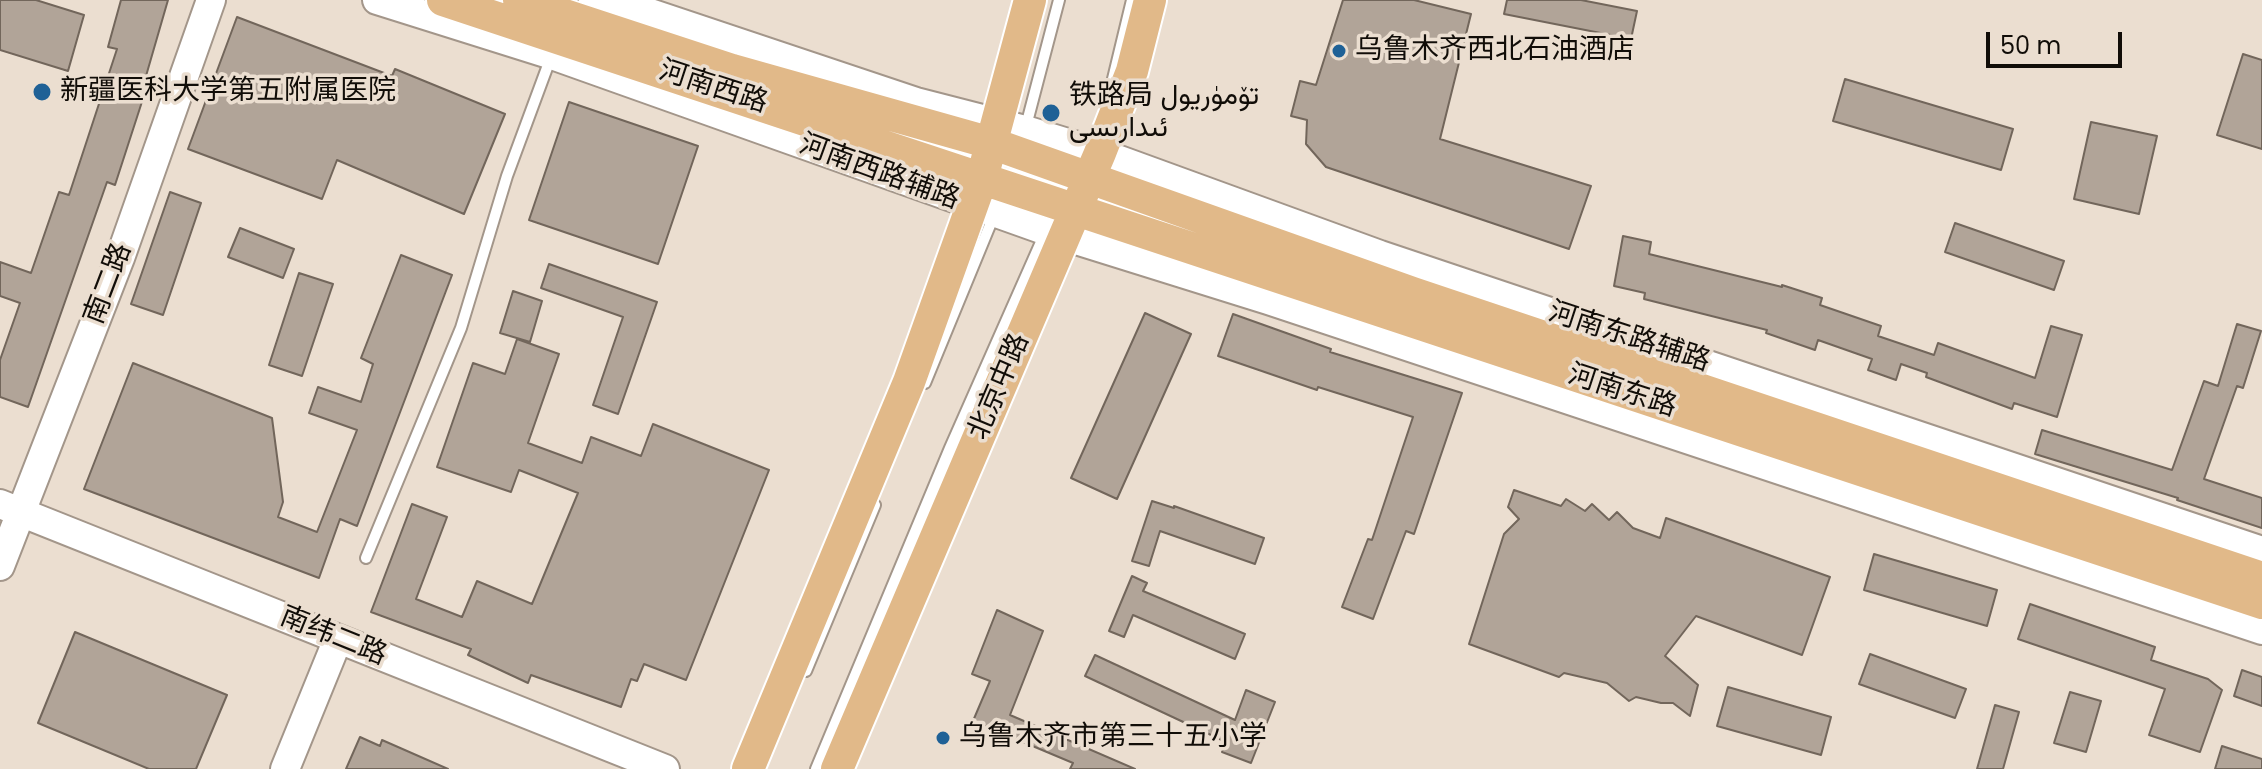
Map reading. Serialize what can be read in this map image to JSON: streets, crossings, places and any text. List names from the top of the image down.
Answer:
{
  "streets": {
    "main road": ["河南西路", "北京中路", "河南东路"],
    "street": ["南二路", "河南东路辅路", "南纬二路"]
  },
  "crossings": [
    ["河南西路", "河南东路辅路"],
    ["河南西路", "河南东路"],
    ["南二路", "南纬二路"],
    ["河南东路辅路", "北京中路"],
    ["河南东路辅路", "河南东路"],
    ["北京中路", "河南东路"]
  ],
  "places": [
    "乌鲁木齐西北石油酒店",
    "新疆医科大学第五附属医院",
    "铁路局 تۆمۈريول ئىدارىسى",
    "乌鲁木齐市第三十五小学"
  ],
  "scale_bar": "50 m"
}
